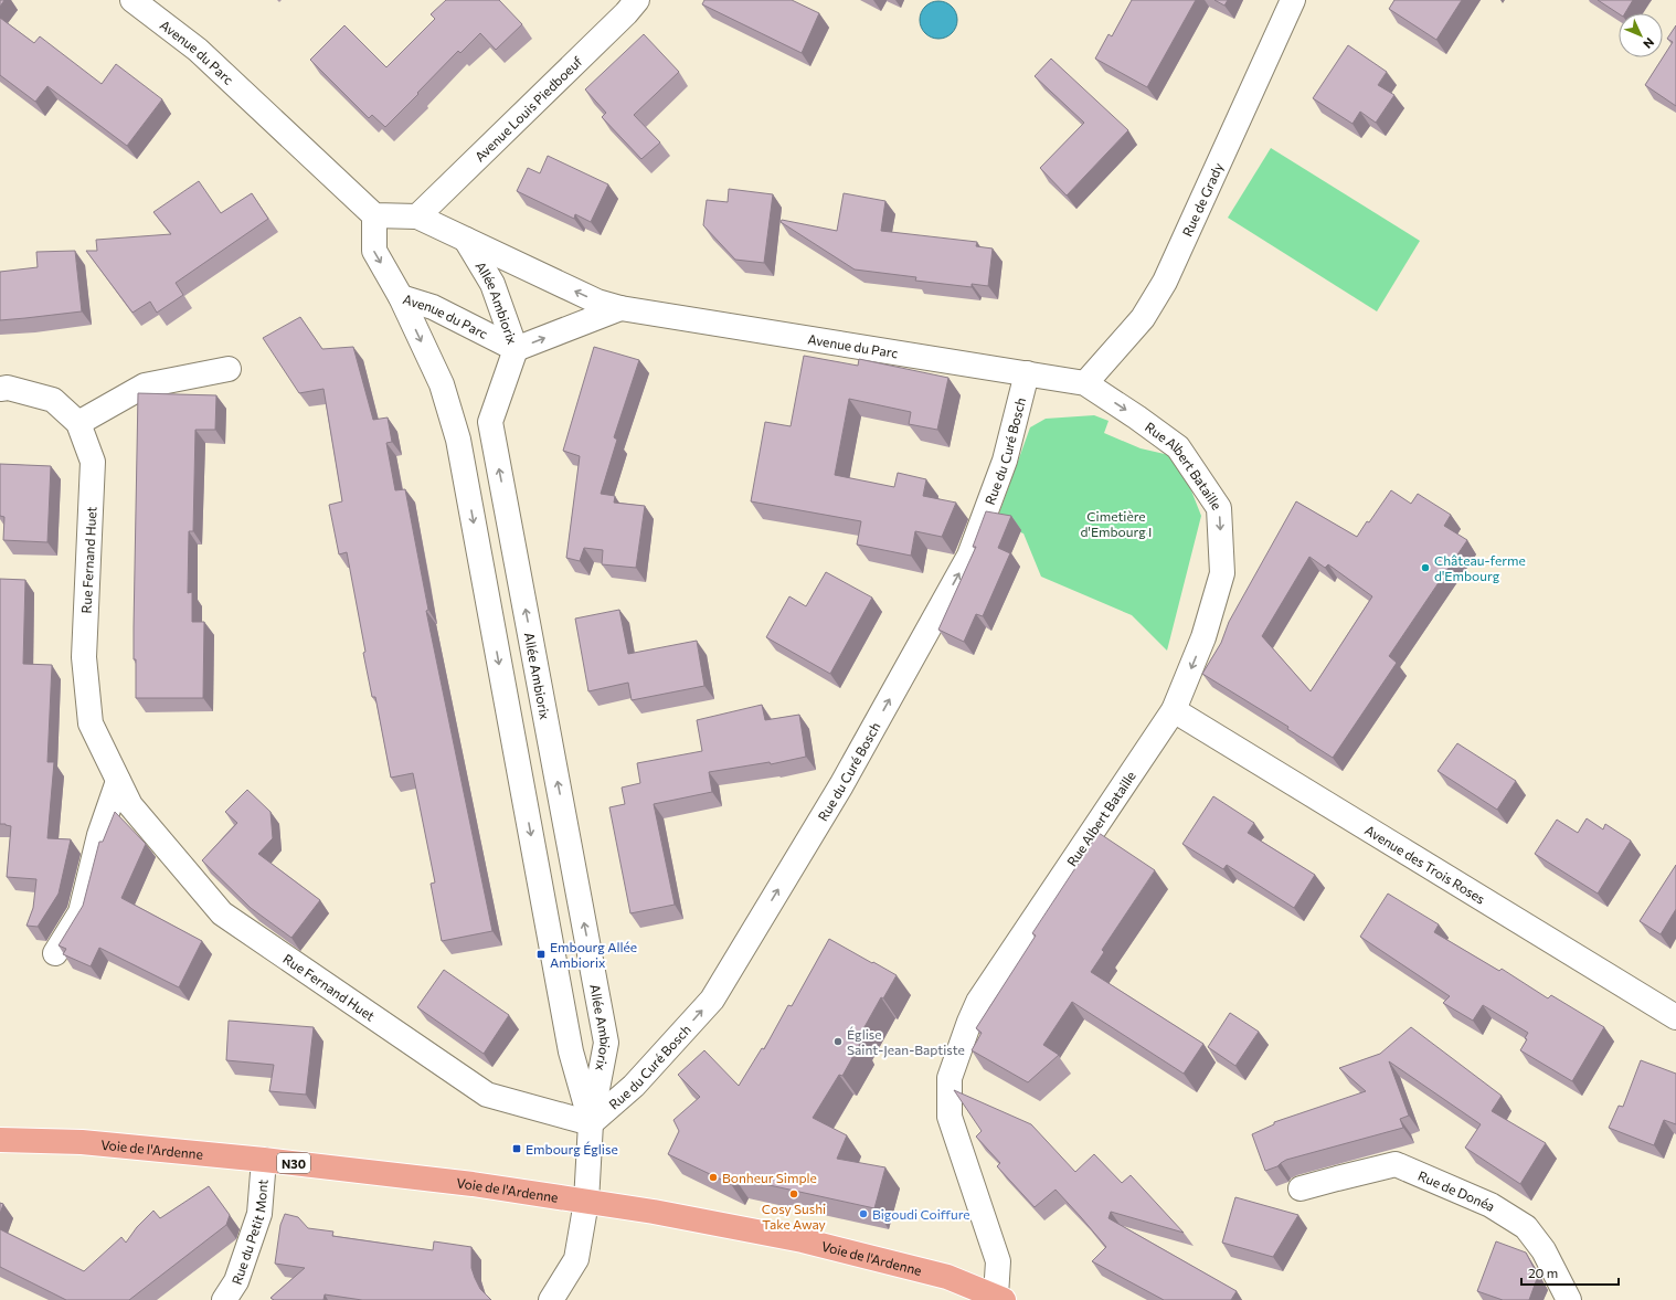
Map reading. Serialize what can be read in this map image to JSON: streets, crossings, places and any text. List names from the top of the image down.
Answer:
{
  "streets": {
    "main road": ["Voie de l'Ardenne", "N30"],
    "street": [
      "Avenue du Parc",
      "Avenue Louis Piedboeuf",
      "Rue de Grady",
      "Allée Ambiorix",
      "Rue du Curé Bosch",
      "Rue Albert Bataille",
      "Rue Fernand Huet",
      "Avenue des Trois Roses",
      "Rue de Donéa",
      "Rue du Petit Mont"
    ]
  },
  "crossings": [
    ["Avenue du Parc", "Avenue Louis Piedboeuf"],
    ["Avenue du Parc", "Rue de Grady"],
    ["Avenue du Parc", "Allée Ambiorix"],
    ["Avenue du Parc", "Rue du Curé Bosch"],
    ["Avenue du Parc", "Rue Albert Bataille"],
    ["Rue de Grady", "Rue Albert Bataille"],
    ["Allée Ambiorix", "Rue du Curé Bosch"],
    ["Allée Ambiorix", "Rue Fernand Huet"],
    ["Allée Ambiorix", "Voie de l'Ardenne"],
    ["Rue du Curé Bosch", "Rue Fernand Huet"],
    ["Rue Albert Bataille", "Avenue des Trois Roses"],
    ["Rue Albert Bataille", "Voie de l'Ardenne"],
    ["Voie de l'Ardenne", "Rue du Petit Mont"]
  ],
  "one_way": ["Rue du Curé Bosch"],
  "parks": ["Cimetière d'Embourg I"],
  "places": {
    "other": [
      "Château-ferme d'Embourg",
      "Église Saint-Jean-Baptiste",
      "Bonheur Simple",
      "Cosy Sushi Take Away",
      "Bigoudi Coiffure"
    ],
    "transit": ["Embourg Allée Ambiorix", "Embourg Église"]
  },
  "scale_bar": "20 m",
  "north": "bottom right"
}
